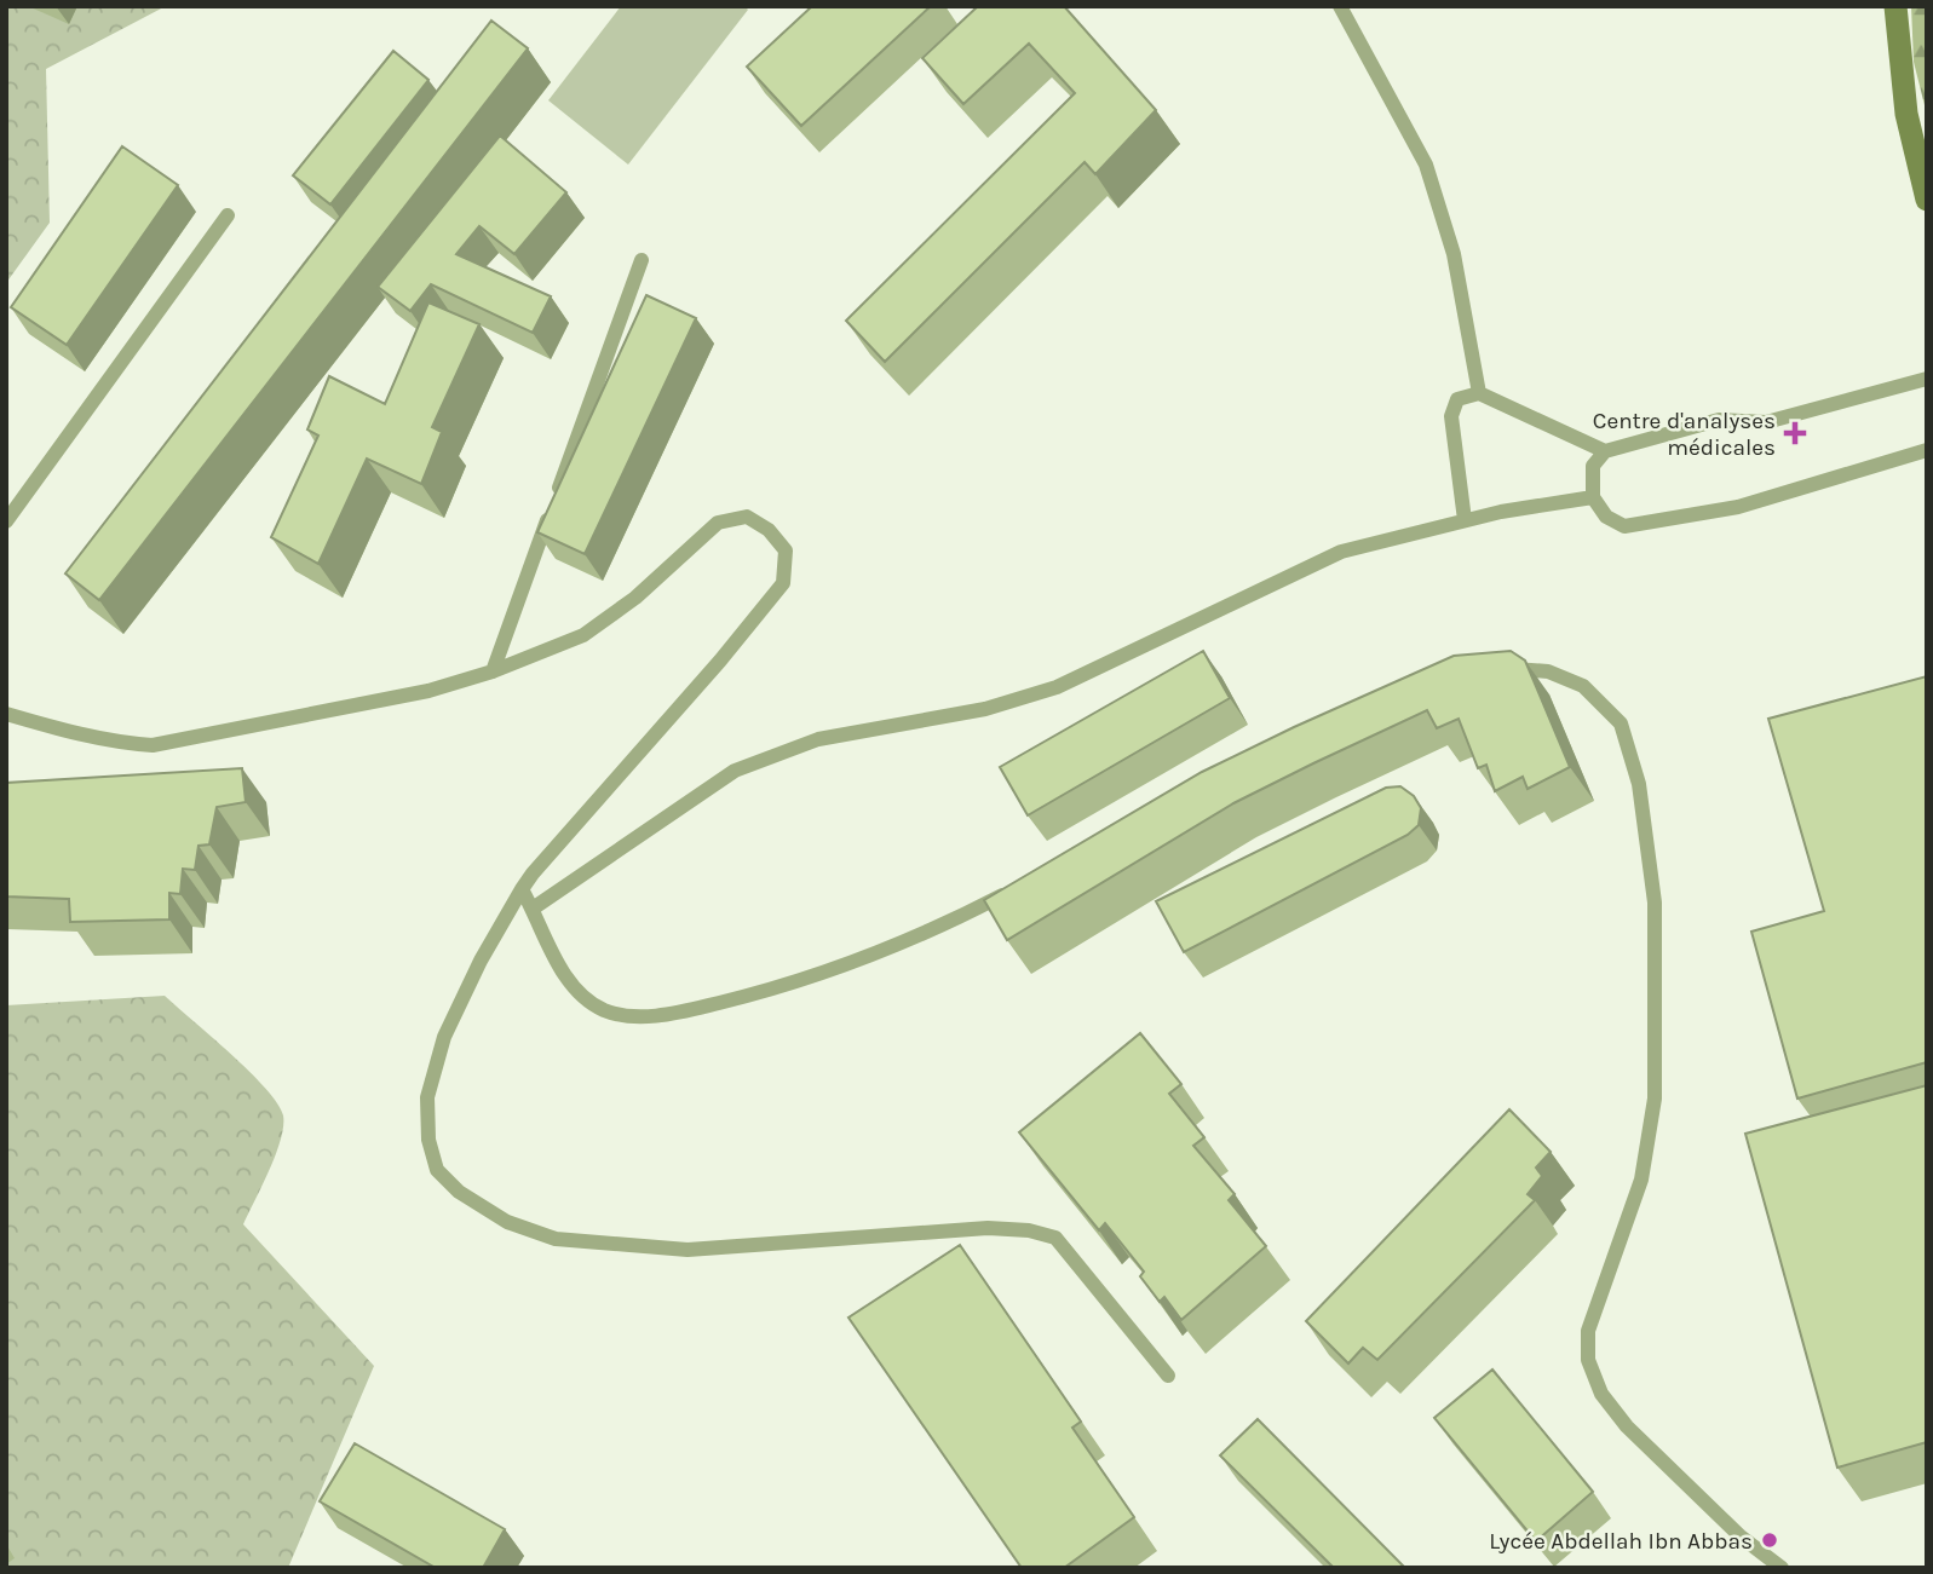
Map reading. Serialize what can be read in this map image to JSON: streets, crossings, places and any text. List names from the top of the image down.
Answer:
{
  "places": {
    "health": ["Centre d'analyses médicales"],
    "other": ["Lycée Abdellah Ibn Abbas"]
  }
}
